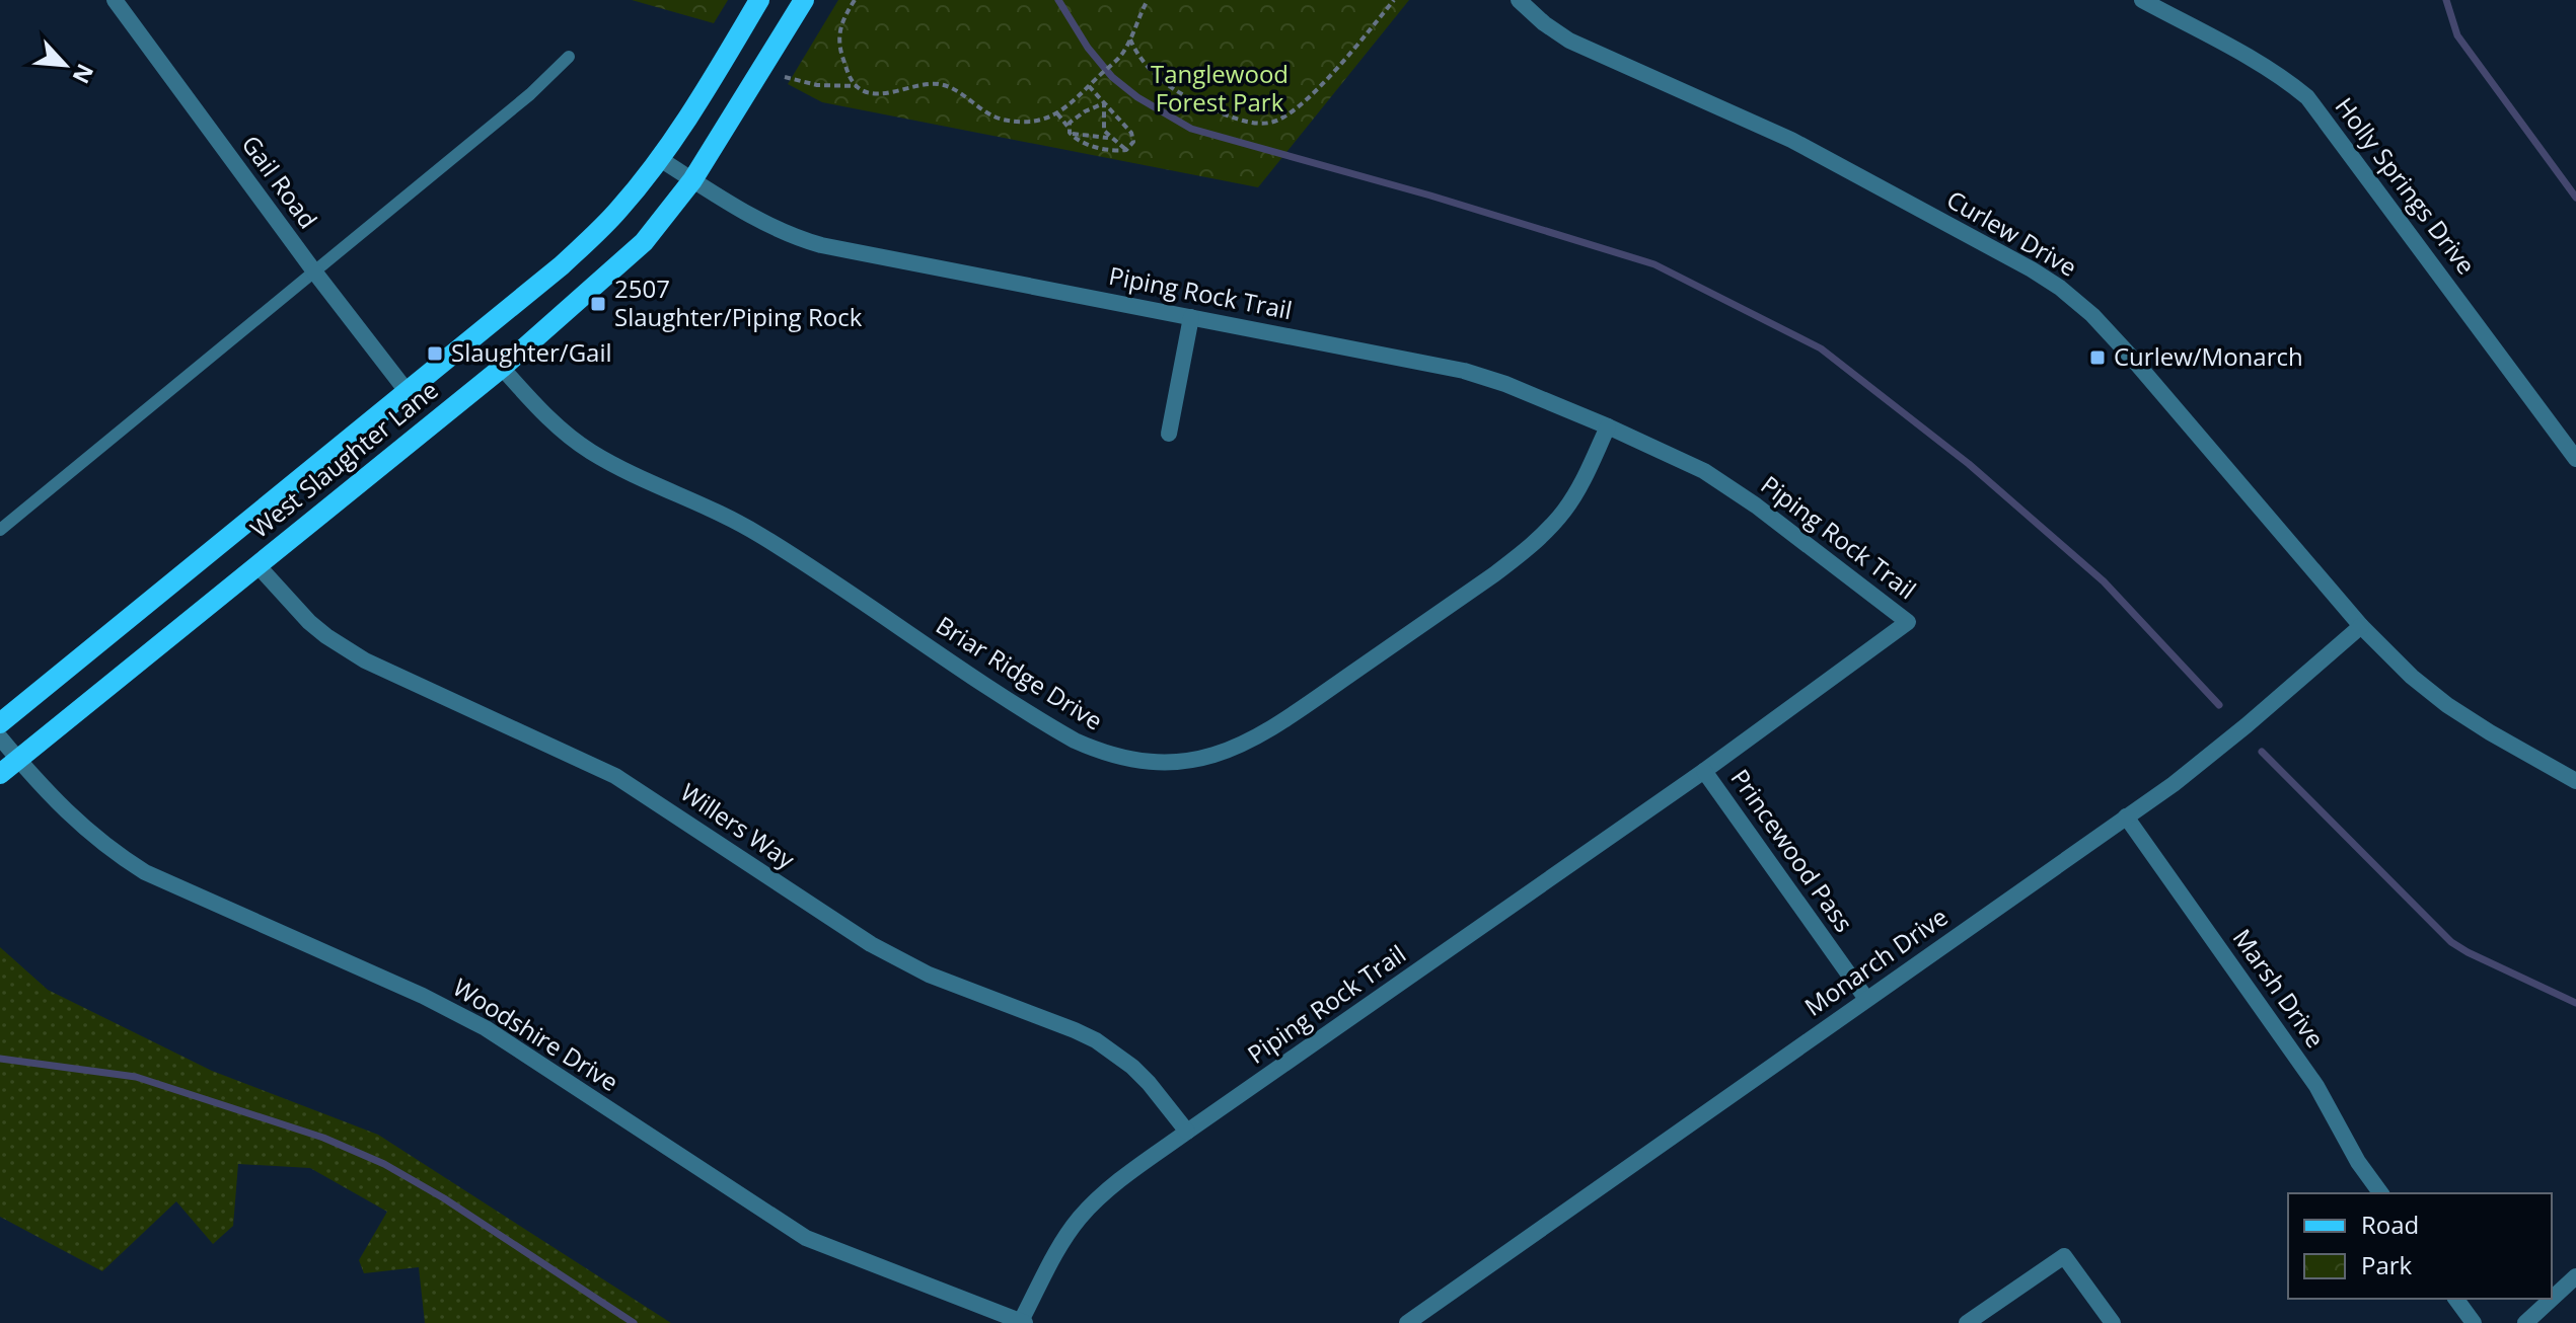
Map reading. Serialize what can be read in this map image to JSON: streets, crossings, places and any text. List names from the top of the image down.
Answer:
{
  "streets": {
    "main road": ["West Slaughter Lane"],
    "street": [
      "Gail Road",
      "Holly Springs Drive",
      "Curlew Drive",
      "Piping Rock Trail",
      "Briar Ridge Drive",
      "Willers Way",
      "Princewood Pass",
      "Monarch Drive",
      "Marsh Drive",
      "Woodshire Drive"
    ]
  },
  "crossings": [
    ["Gail Road", "West Slaughter Lane"],
    ["Curlew Drive", "Monarch Drive"],
    ["Piping Rock Trail", "West Slaughter Lane"],
    ["Piping Rock Trail", "Briar Ridge Drive"],
    ["Piping Rock Trail", "Willers Way"],
    ["Piping Rock Trail", "Princewood Pass"],
    ["Piping Rock Trail", "Woodshire Drive"],
    ["West Slaughter Lane", "Briar Ridge Drive"],
    ["West Slaughter Lane", "Willers Way"],
    ["West Slaughter Lane", "Woodshire Drive"],
    ["Princewood Pass", "Monarch Drive"],
    ["Monarch Drive", "Marsh Drive"]
  ],
  "parks": ["Tanglewood Forest Park"],
  "places": {
    "transit": ["2507 Slaughter/Piping Rock", "Slaughter/Gail", "Curlew/Monarch"]
  },
  "legend": ["Road", "Park"],
  "north": "bottom right"
}
